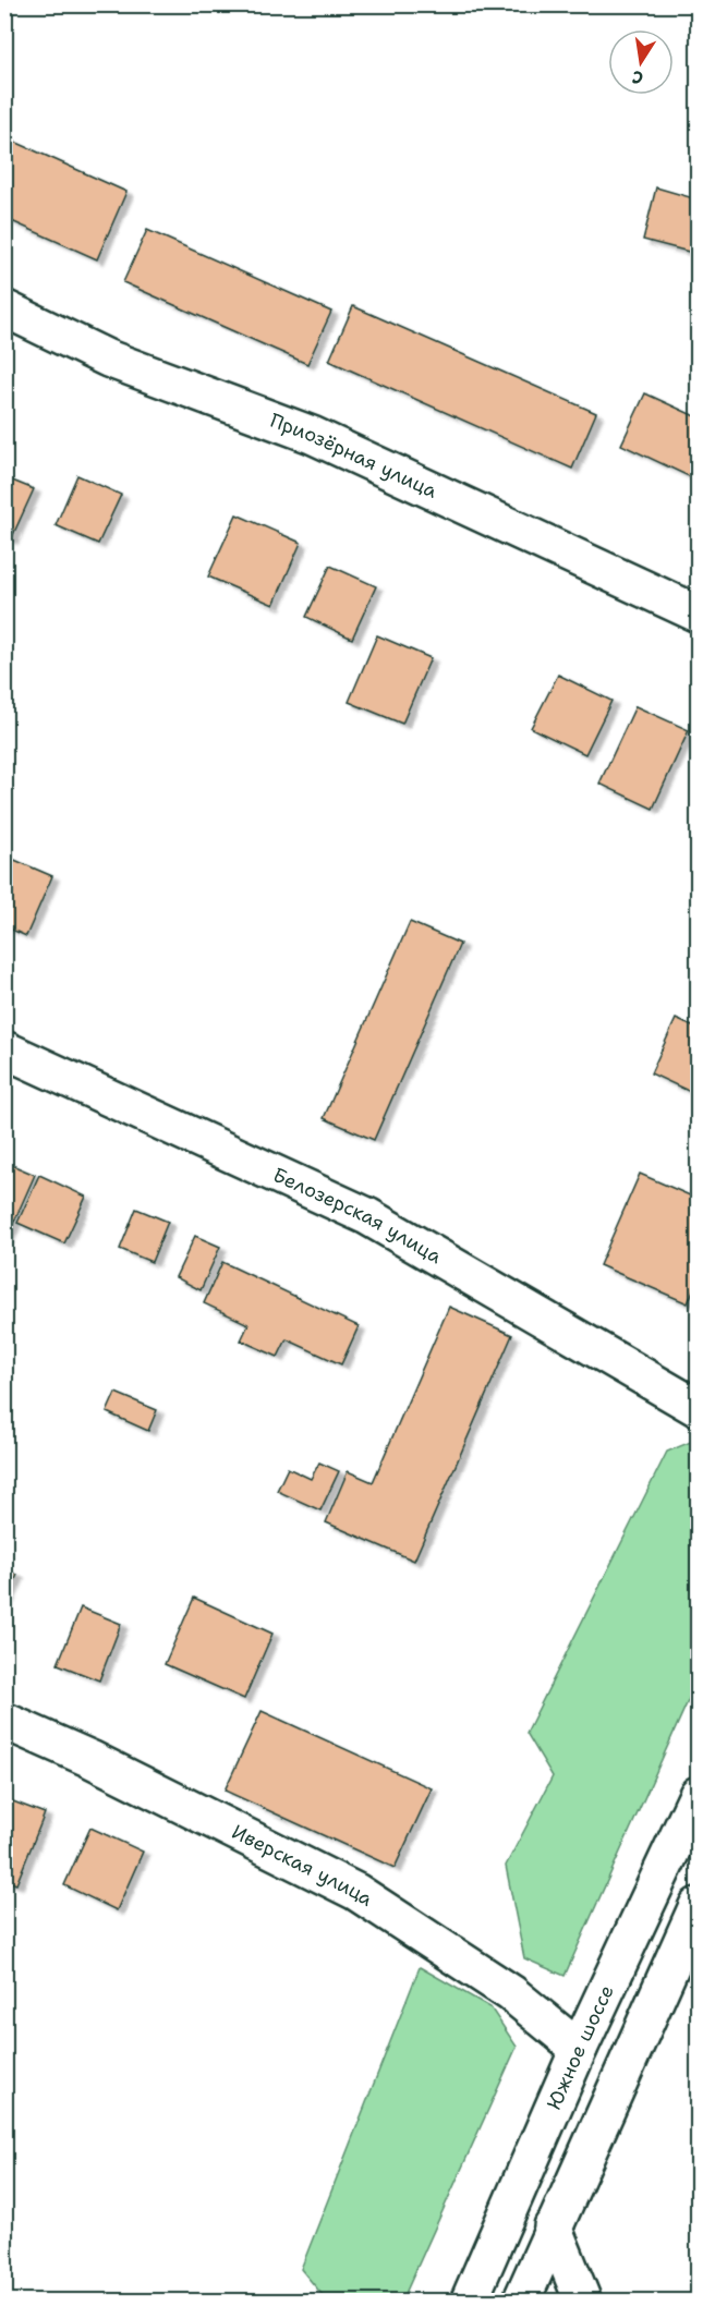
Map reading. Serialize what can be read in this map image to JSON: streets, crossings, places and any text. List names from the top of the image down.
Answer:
{
  "streets": {
    "street": [
      "Приозёрная улица",
      "Белозерская улица",
      "Иверская улица",
      "Южное шоссе"
    ]
  },
  "crossings": [
    ["Иверская улица", "Южное шоссе"]
  ],
  "north": "bottom"
}
